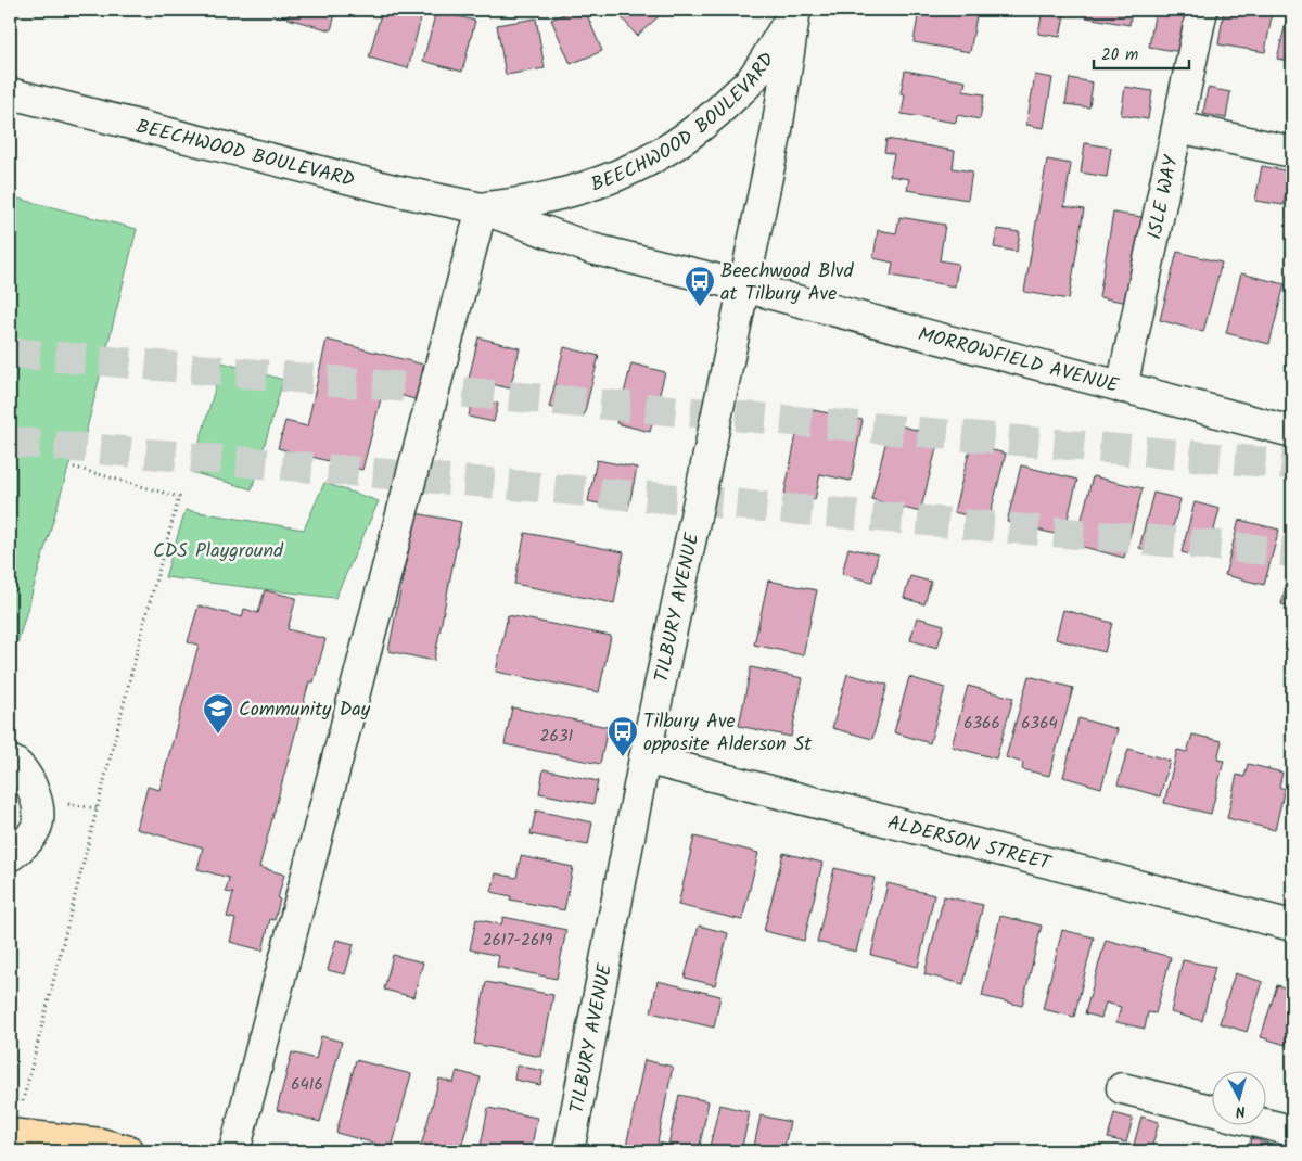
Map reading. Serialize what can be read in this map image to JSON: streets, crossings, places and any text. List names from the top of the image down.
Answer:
{
  "streets": {
    "street": [
      "BEECHWOOD BOULEVARD",
      "ISLE WAY",
      "MORROWFIELD AVENUE",
      "TILBURY AVENUE",
      "ALDERSON STREET"
    ]
  },
  "crossings": [
    ["BEECHWOOD BOULEVARD", "MORROWFIELD AVENUE"],
    ["BEECHWOOD BOULEVARD", "TILBURY AVENUE"],
    ["ISLE WAY", "MORROWFIELD AVENUE"],
    ["MORROWFIELD AVENUE", "TILBURY AVENUE"],
    ["TILBURY AVENUE", "ALDERSON STREET"]
  ],
  "parks": ["CDS Playground"],
  "places": {
    "bus stop": ["Beechwood Blvd at Tilbury Ave", "Tilbury Ave opposite Alderson St"],
    "school or university": ["Community Day"]
  },
  "house_numbers": [
    "6366",
    "6364",
    "2631",
    "2617-2619",
    "6416"
  ],
  "scale_bar": "20 m",
  "north": "bottom"
}
